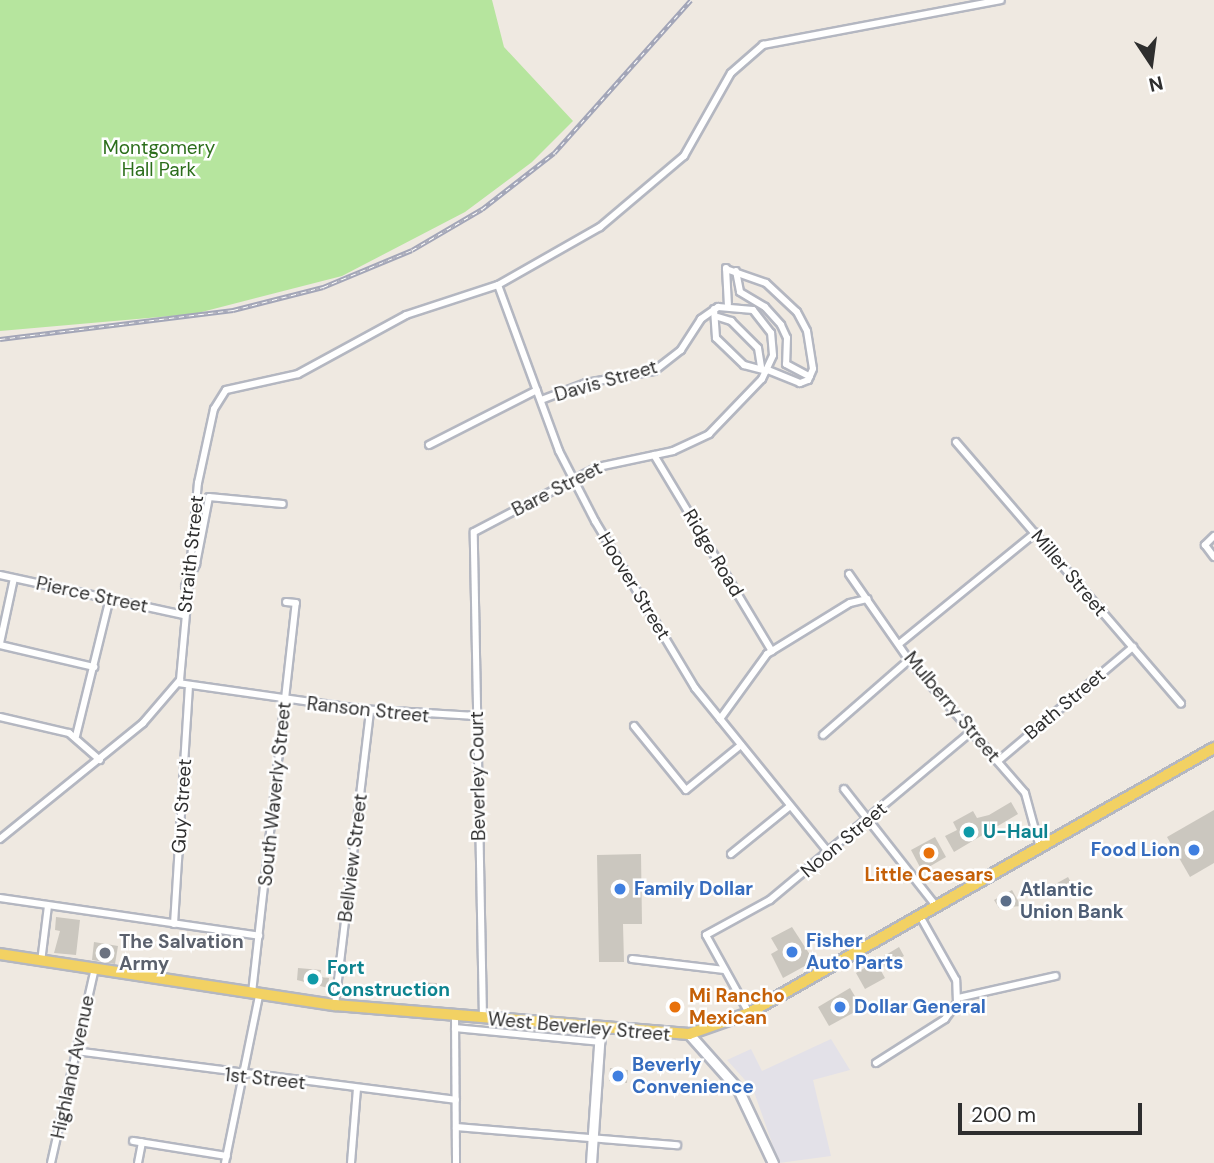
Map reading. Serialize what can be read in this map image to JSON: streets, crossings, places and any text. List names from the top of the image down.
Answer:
{
  "streets": {
    "main road": ["West Beverley Street"],
    "street": [
      "Davis Street",
      "Bare Street",
      "Ridge Road",
      "Straith Street",
      "Miller Street",
      "Hoover Street",
      "Pierce Street",
      "Bath Street",
      "Mulberry Street",
      "Ranson Street",
      "Beverley Court",
      "South Waverly Street",
      "Guy Street",
      "Noon Street",
      "Bellview Street",
      "Highland Avenue",
      "1st Street"
    ]
  },
  "crossings": [
    ["Davis Street", "Hoover Street"],
    ["Bare Street", "Ridge Road"],
    ["Bare Street", "Hoover Street"],
    ["Bare Street", "Beverley Court"],
    ["Straith Street", "Hoover Street"],
    ["Straith Street", "Pierce Street"],
    ["Straith Street", "Ranson Street"],
    ["Miller Street", "Bath Street"],
    ["Hoover Street", "Noon Street"],
    ["Bath Street", "Mulberry Street"],
    ["Mulberry Street", "Noon Street"],
    ["Mulberry Street", "West Beverley Street"],
    ["Ranson Street", "Beverley Court"],
    ["Ranson Street", "South Waverly Street"],
    ["Ranson Street", "Guy Street"],
    ["Ranson Street", "Bellview Street"],
    ["Beverley Court", "West Beverley Street"],
    ["South Waverly Street", "West Beverley Street"],
    ["South Waverly Street", "1st Street"],
    ["Bellview Street", "West Beverley Street"],
    ["West Beverley Street", "Highland Avenue"],
    ["Highland Avenue", "1st Street"]
  ],
  "parks": ["Montgomery Hall Park"],
  "places": [
    "U-Haul",
    "Food Lion",
    "Little Caesars",
    "Family Dollar",
    "Atlantic Union Bank",
    "Fisher Auto Parts",
    "The Salvation Army",
    "Fort Construction",
    "Mi Rancho Mexican",
    "Dollar General",
    "Beverly Convenience"
  ],
  "scale_bar": "200 m",
  "north": "bottom"
}
